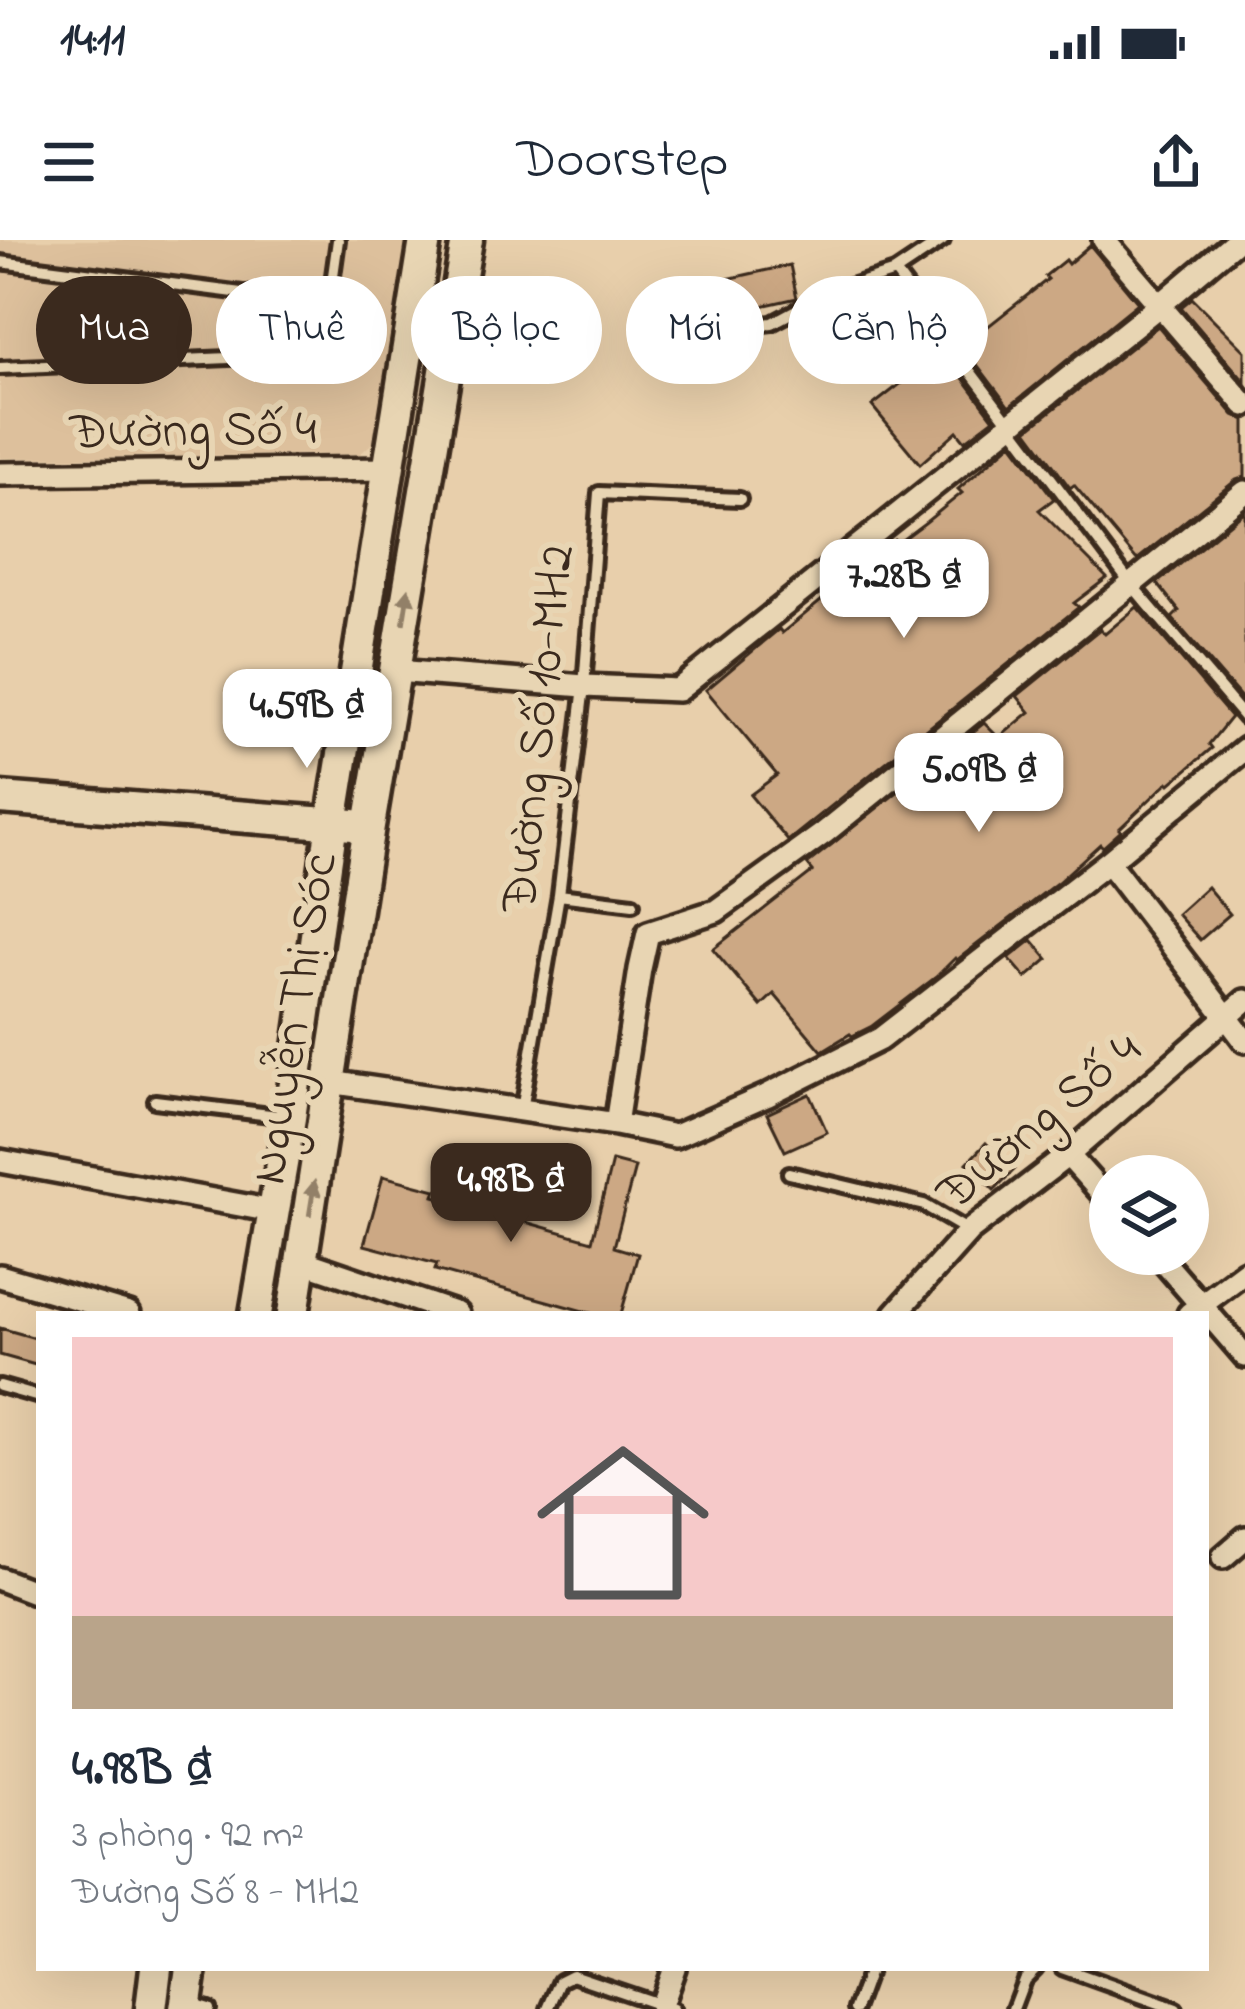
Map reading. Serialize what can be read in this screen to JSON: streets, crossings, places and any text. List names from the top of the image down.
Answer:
{
  "streets": {
    "main road": ["Nguyễn Thị Sóc"],
    "street": ["Đường Số 4"],
    "lane": ["Đường Số 10-MH2"]
  },
  "crossings": [
    ["Đường Số 4", "Nguyễn Thị Sóc"]
  ],
  "page": {
    "status": "14:11",
    "header": "Doorstep",
    "chip": [
      "Mua",
      "Thuê",
      "Bộ lọc",
      "Mới",
      "Căn hộ"
    ],
    "price": [
      "7.28B ₫",
      "4.59B ₫",
      "5.09B ₫",
      "4.98B ₫"
    ],
    "list": [
      {
        "name": "4.98B ₫",
        "note": "3 phòng · 92 m² · Đường Số 8 - MH2"
      }
    ]
  }
}
